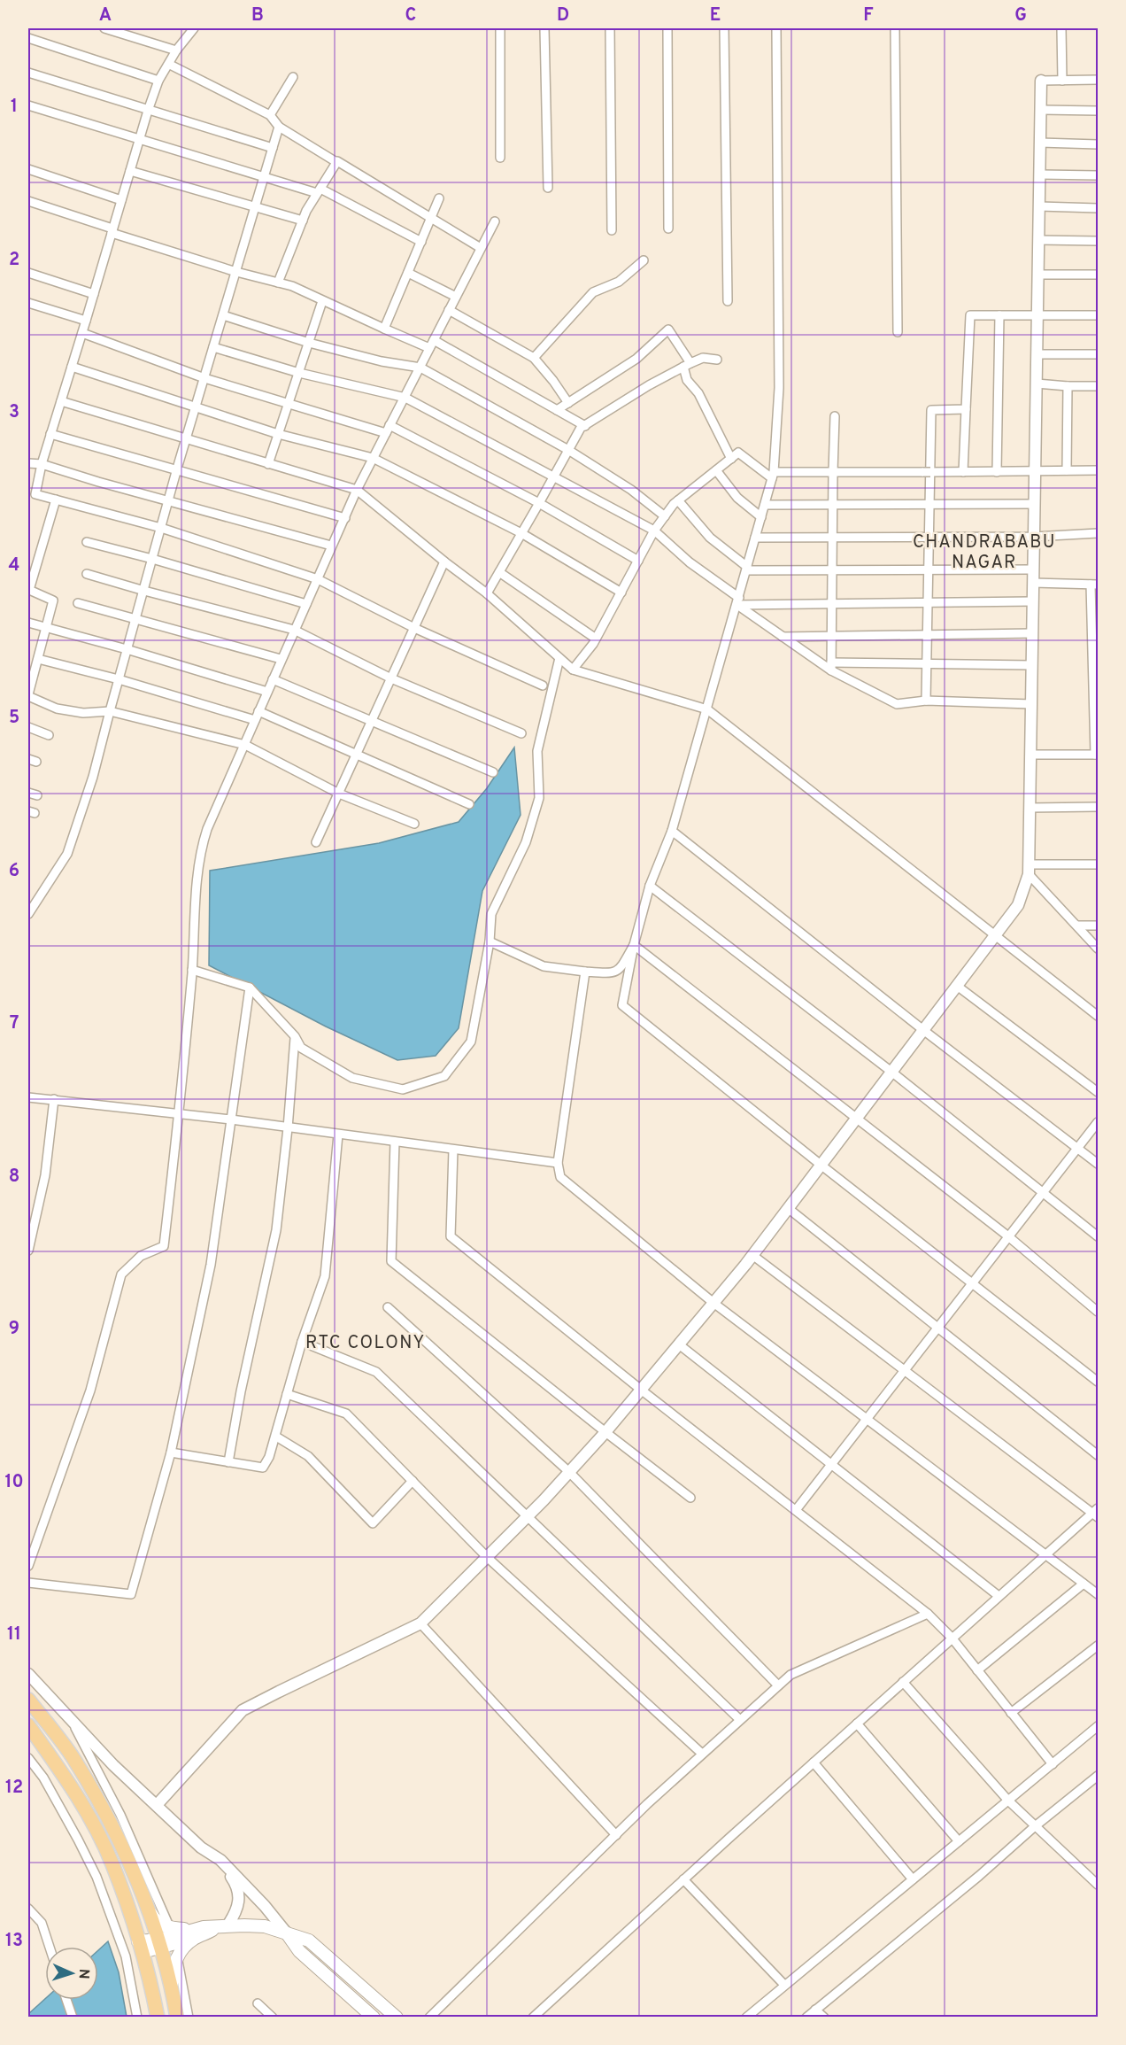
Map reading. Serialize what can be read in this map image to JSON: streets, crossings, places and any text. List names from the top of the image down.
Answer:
{
  "districts": ["CHANDRABABU NAGAR", "RTC COLONY"],
  "north": "right",
  "grid": {
    "columns": [
      "A",
      "B",
      "C",
      "D",
      "E",
      "F",
      "G"
    ],
    "rows": [
      "1",
      "2",
      "3",
      "4",
      "5",
      "6",
      "7",
      "8",
      "9",
      "10",
      "11",
      "12",
      "13"
    ]
  }
}
